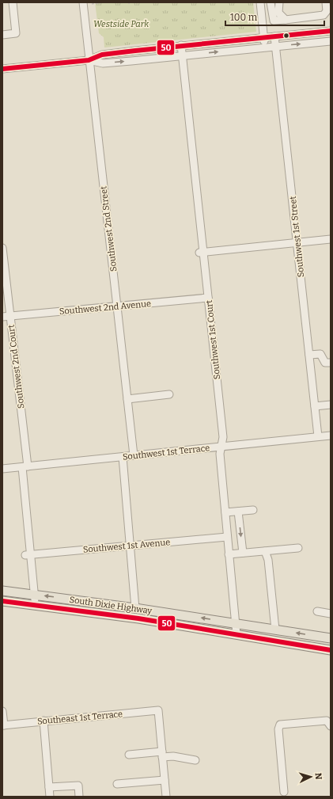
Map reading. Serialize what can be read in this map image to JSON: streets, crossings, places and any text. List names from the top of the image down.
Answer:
{
  "streets": {
    "main road": ["South Dixie Highway"],
    "street": [
      "Southwest 2nd Street",
      "Southwest 1st Street",
      "Southwest 2nd Avenue",
      "Southwest 1st Court",
      "Southwest 2nd Court",
      "Southwest 1st Terrace",
      "Southwest 1st Avenue",
      "Southeast 1st Terrace"
    ]
  },
  "crossings": [
    ["Southwest 2nd Street", "Southwest 2nd Avenue"],
    ["Southwest 2nd Street", "Southwest 1st Terrace"],
    ["Southwest 1st Street", "Southwest 1st Terrace"],
    ["Southwest 2nd Avenue", "Southwest 1st Court"],
    ["Southwest 2nd Avenue", "Southwest 2nd Court"],
    ["Southwest 1st Court", "Southwest 1st Terrace"],
    ["Southwest 1st Court", "Southwest 1st Avenue"],
    ["Southwest 1st Court", "South Dixie Highway"],
    ["Southwest 2nd Court", "Southwest 1st Terrace"],
    ["Southwest 2nd Court", "Southwest 1st Avenue"],
    ["Southwest 2nd Court", "South Dixie Highway"]
  ],
  "parks": ["Westside Park"],
  "lines": ["transit line 50"],
  "scale_bar": "100 m",
  "north": "right"
}
